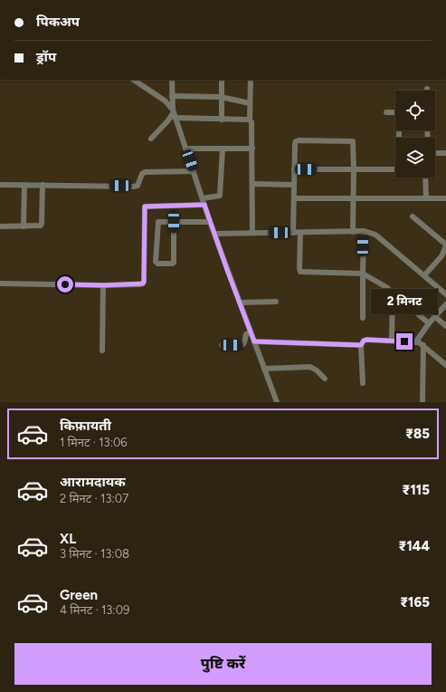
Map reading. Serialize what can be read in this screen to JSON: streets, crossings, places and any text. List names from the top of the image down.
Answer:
{
  "page": {
    "banner": ["पिकअप", "ड्रॉप"],
    "bubble": "2 मिनट",
    "list": [
      {
        "name": "किफ़ायती",
        "note": "1 मिनट · 13:06",
        "value": "₹85"
      },
      {
        "name": "आरामदायक",
        "note": "2 मिनट · 13:07",
        "value": "₹115"
      },
      {
        "name": "XL",
        "note": "3 मिनट · 13:08",
        "value": "₹144"
      },
      {
        "name": "Green",
        "note": "4 मिनट · 13:09",
        "value": "₹165"
      }
    ],
    "buttons": "पुष्टि करें"
  }
}
